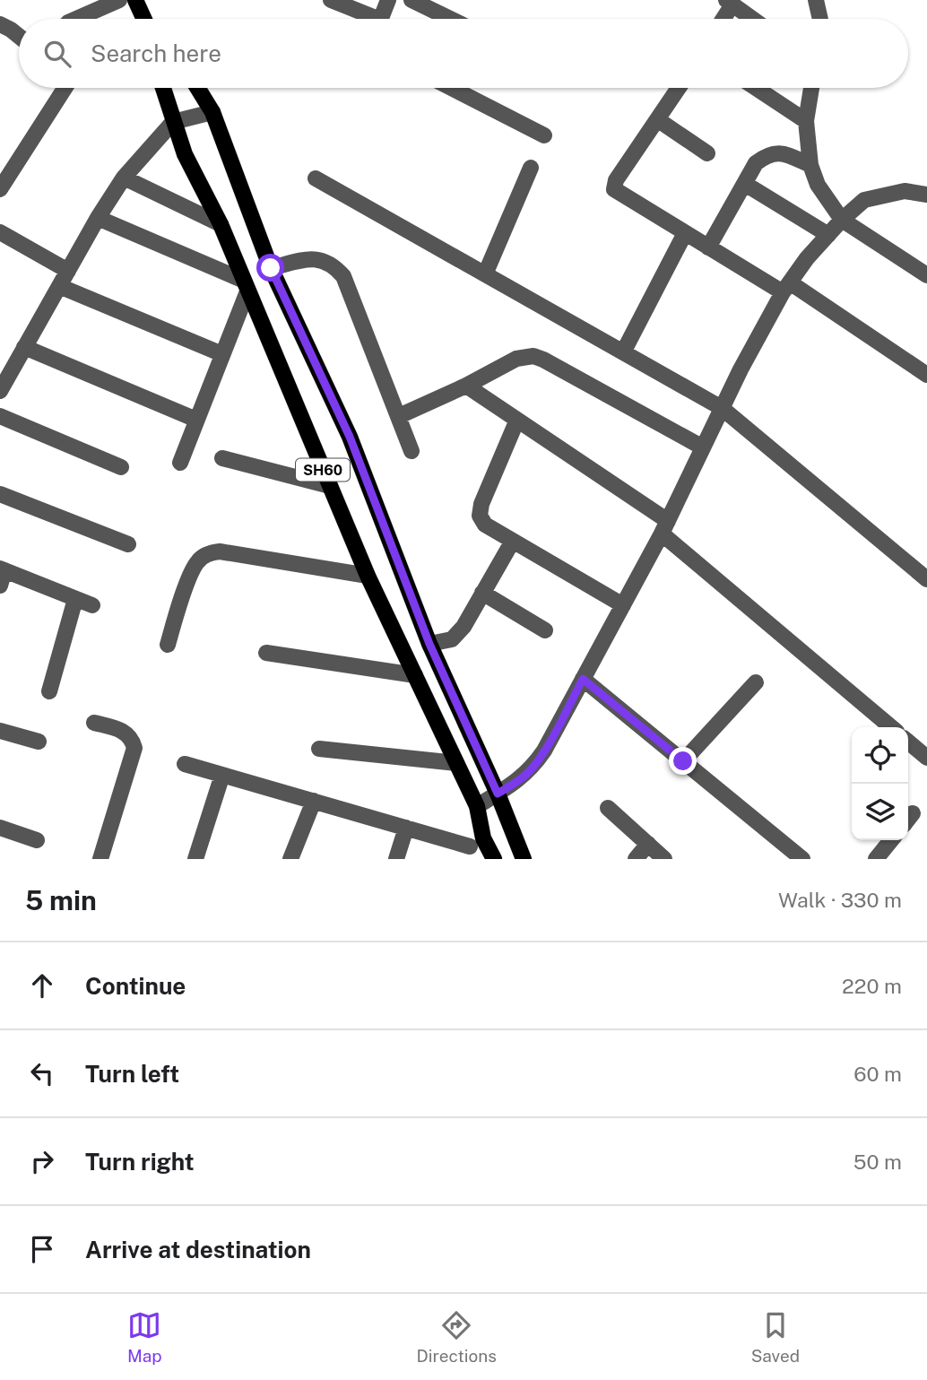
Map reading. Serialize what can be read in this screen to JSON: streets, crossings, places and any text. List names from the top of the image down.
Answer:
{
  "streets": {
    "main road": ["SH60"]
  },
  "page": {
    "search": "Search here",
    "heading": ["5 min", "Walk · 330 m"],
    "list": [
      ["Continue", "220 m"],
      ["Turn left", "60 m"],
      ["Turn right", "50 m"],
      "Arrive at destination"
    ],
    "nav": ["Map", "Directions", "Saved"]
  }
}
